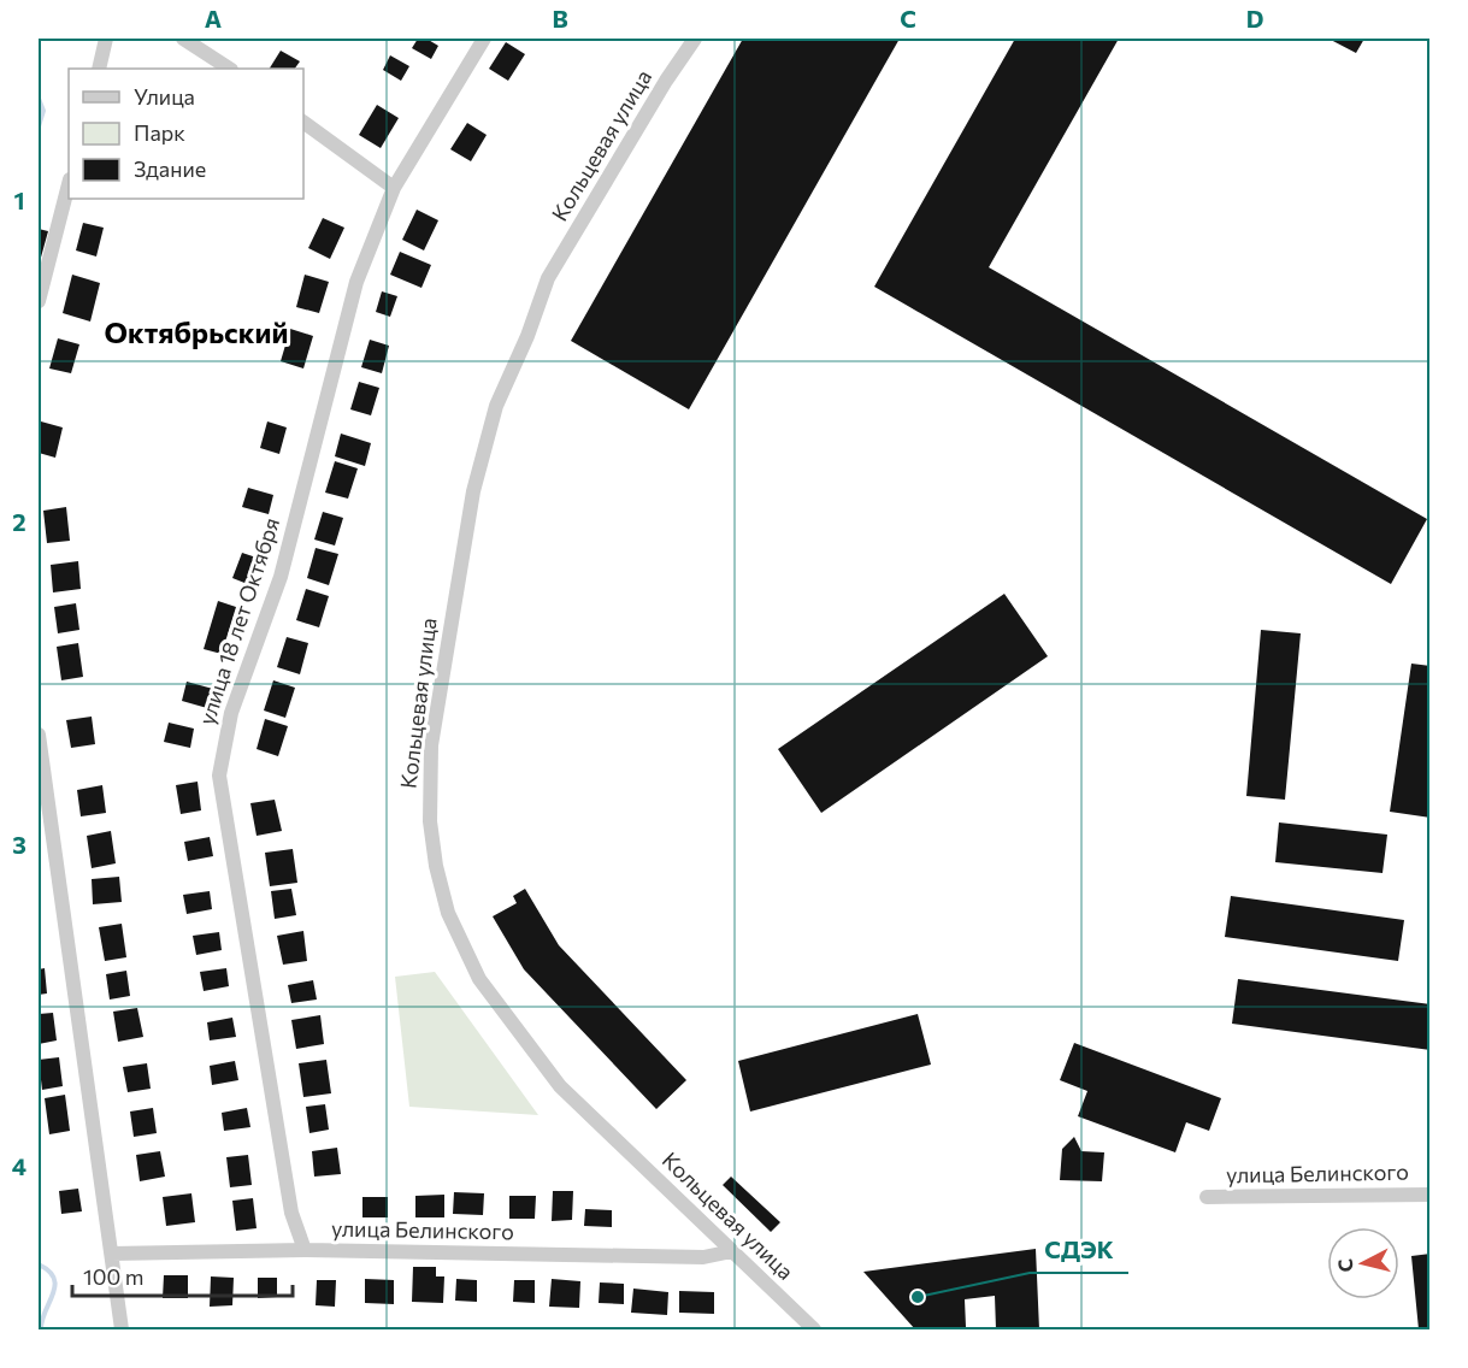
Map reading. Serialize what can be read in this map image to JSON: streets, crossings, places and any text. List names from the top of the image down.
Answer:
{
  "streets": {
    "street": ["Кольцевая улица", "улица 18 лет Октября", "улица Белинского"]
  },
  "crossings": [
    ["Кольцевая улица", "улица Белинского"],
    ["улица 18 лет Октября", "улица Белинского"]
  ],
  "districts": ["Октябрьский"],
  "places": ["СДЭК"],
  "legend": ["Улица", "Парк", "Здание"],
  "scale_bar": "100 m",
  "north": "left",
  "grid": {
    "columns": [
      "A",
      "B",
      "C",
      "D"
    ],
    "rows": [
      "1",
      "2",
      "3",
      "4"
    ]
  }
}
